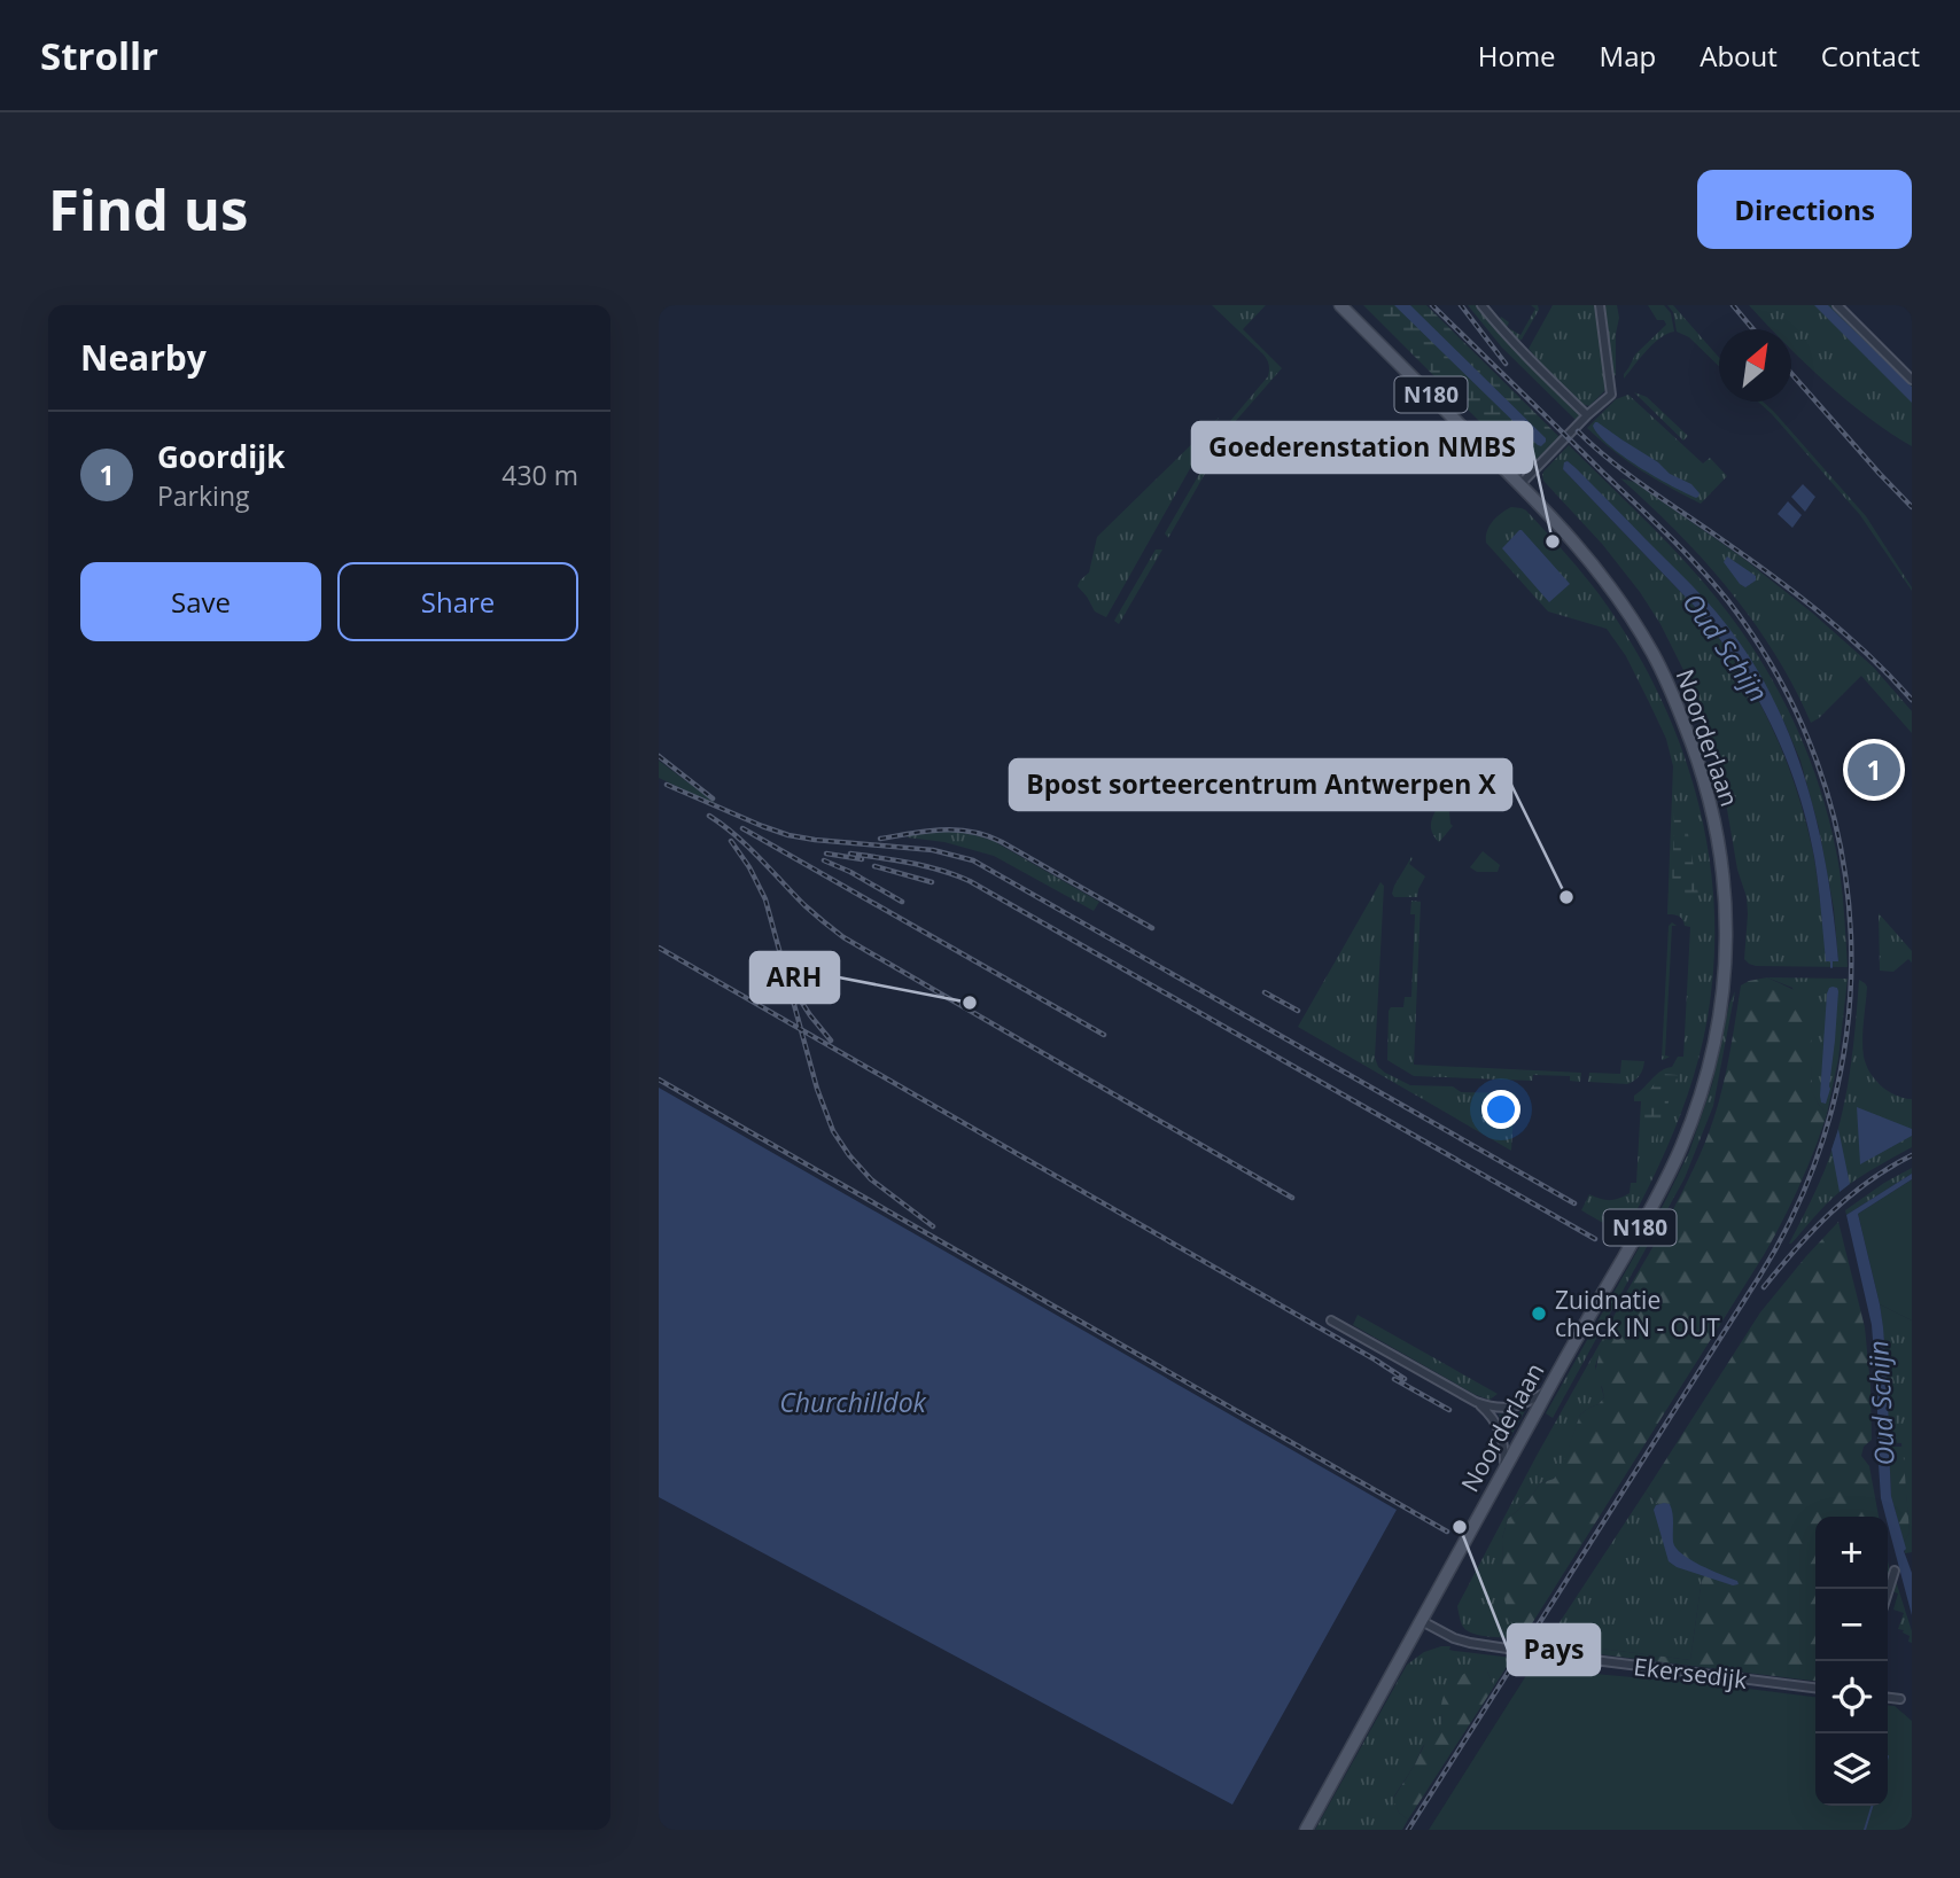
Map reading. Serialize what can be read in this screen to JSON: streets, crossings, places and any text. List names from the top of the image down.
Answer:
{
  "streets": {
    "main road": ["N180", "Noorderlaan"],
    "street": ["Ekersedijk"]
  },
  "crossings": [
    ["Noorderlaan", "Ekersedijk"]
  ],
  "water": ["Oud Schijn", "Churchilldok"],
  "places": [
    "Goederenstation NMBS",
    "Bpost sorteercentrum Antwerpen X",
    "ARH",
    "Zuidnatie check IN - OUT",
    "Pays"
  ],
  "north": "top right",
  "page": {
    "header": "Strollr",
    "nav": [
      "Home",
      "Map",
      "About",
      "Contact"
    ],
    "buttons": [
      "Directions",
      ["Save", "Share"]
    ],
    "title": "Find us",
    "heading": "Nearby",
    "list": [
      {
        "mark": "1",
        "name": "Goordijk",
        "note": "Parking",
        "value": "430 m"
      }
    ],
    "pins": "1",
    "map_buttons": ["+", "−"]
  }
}
